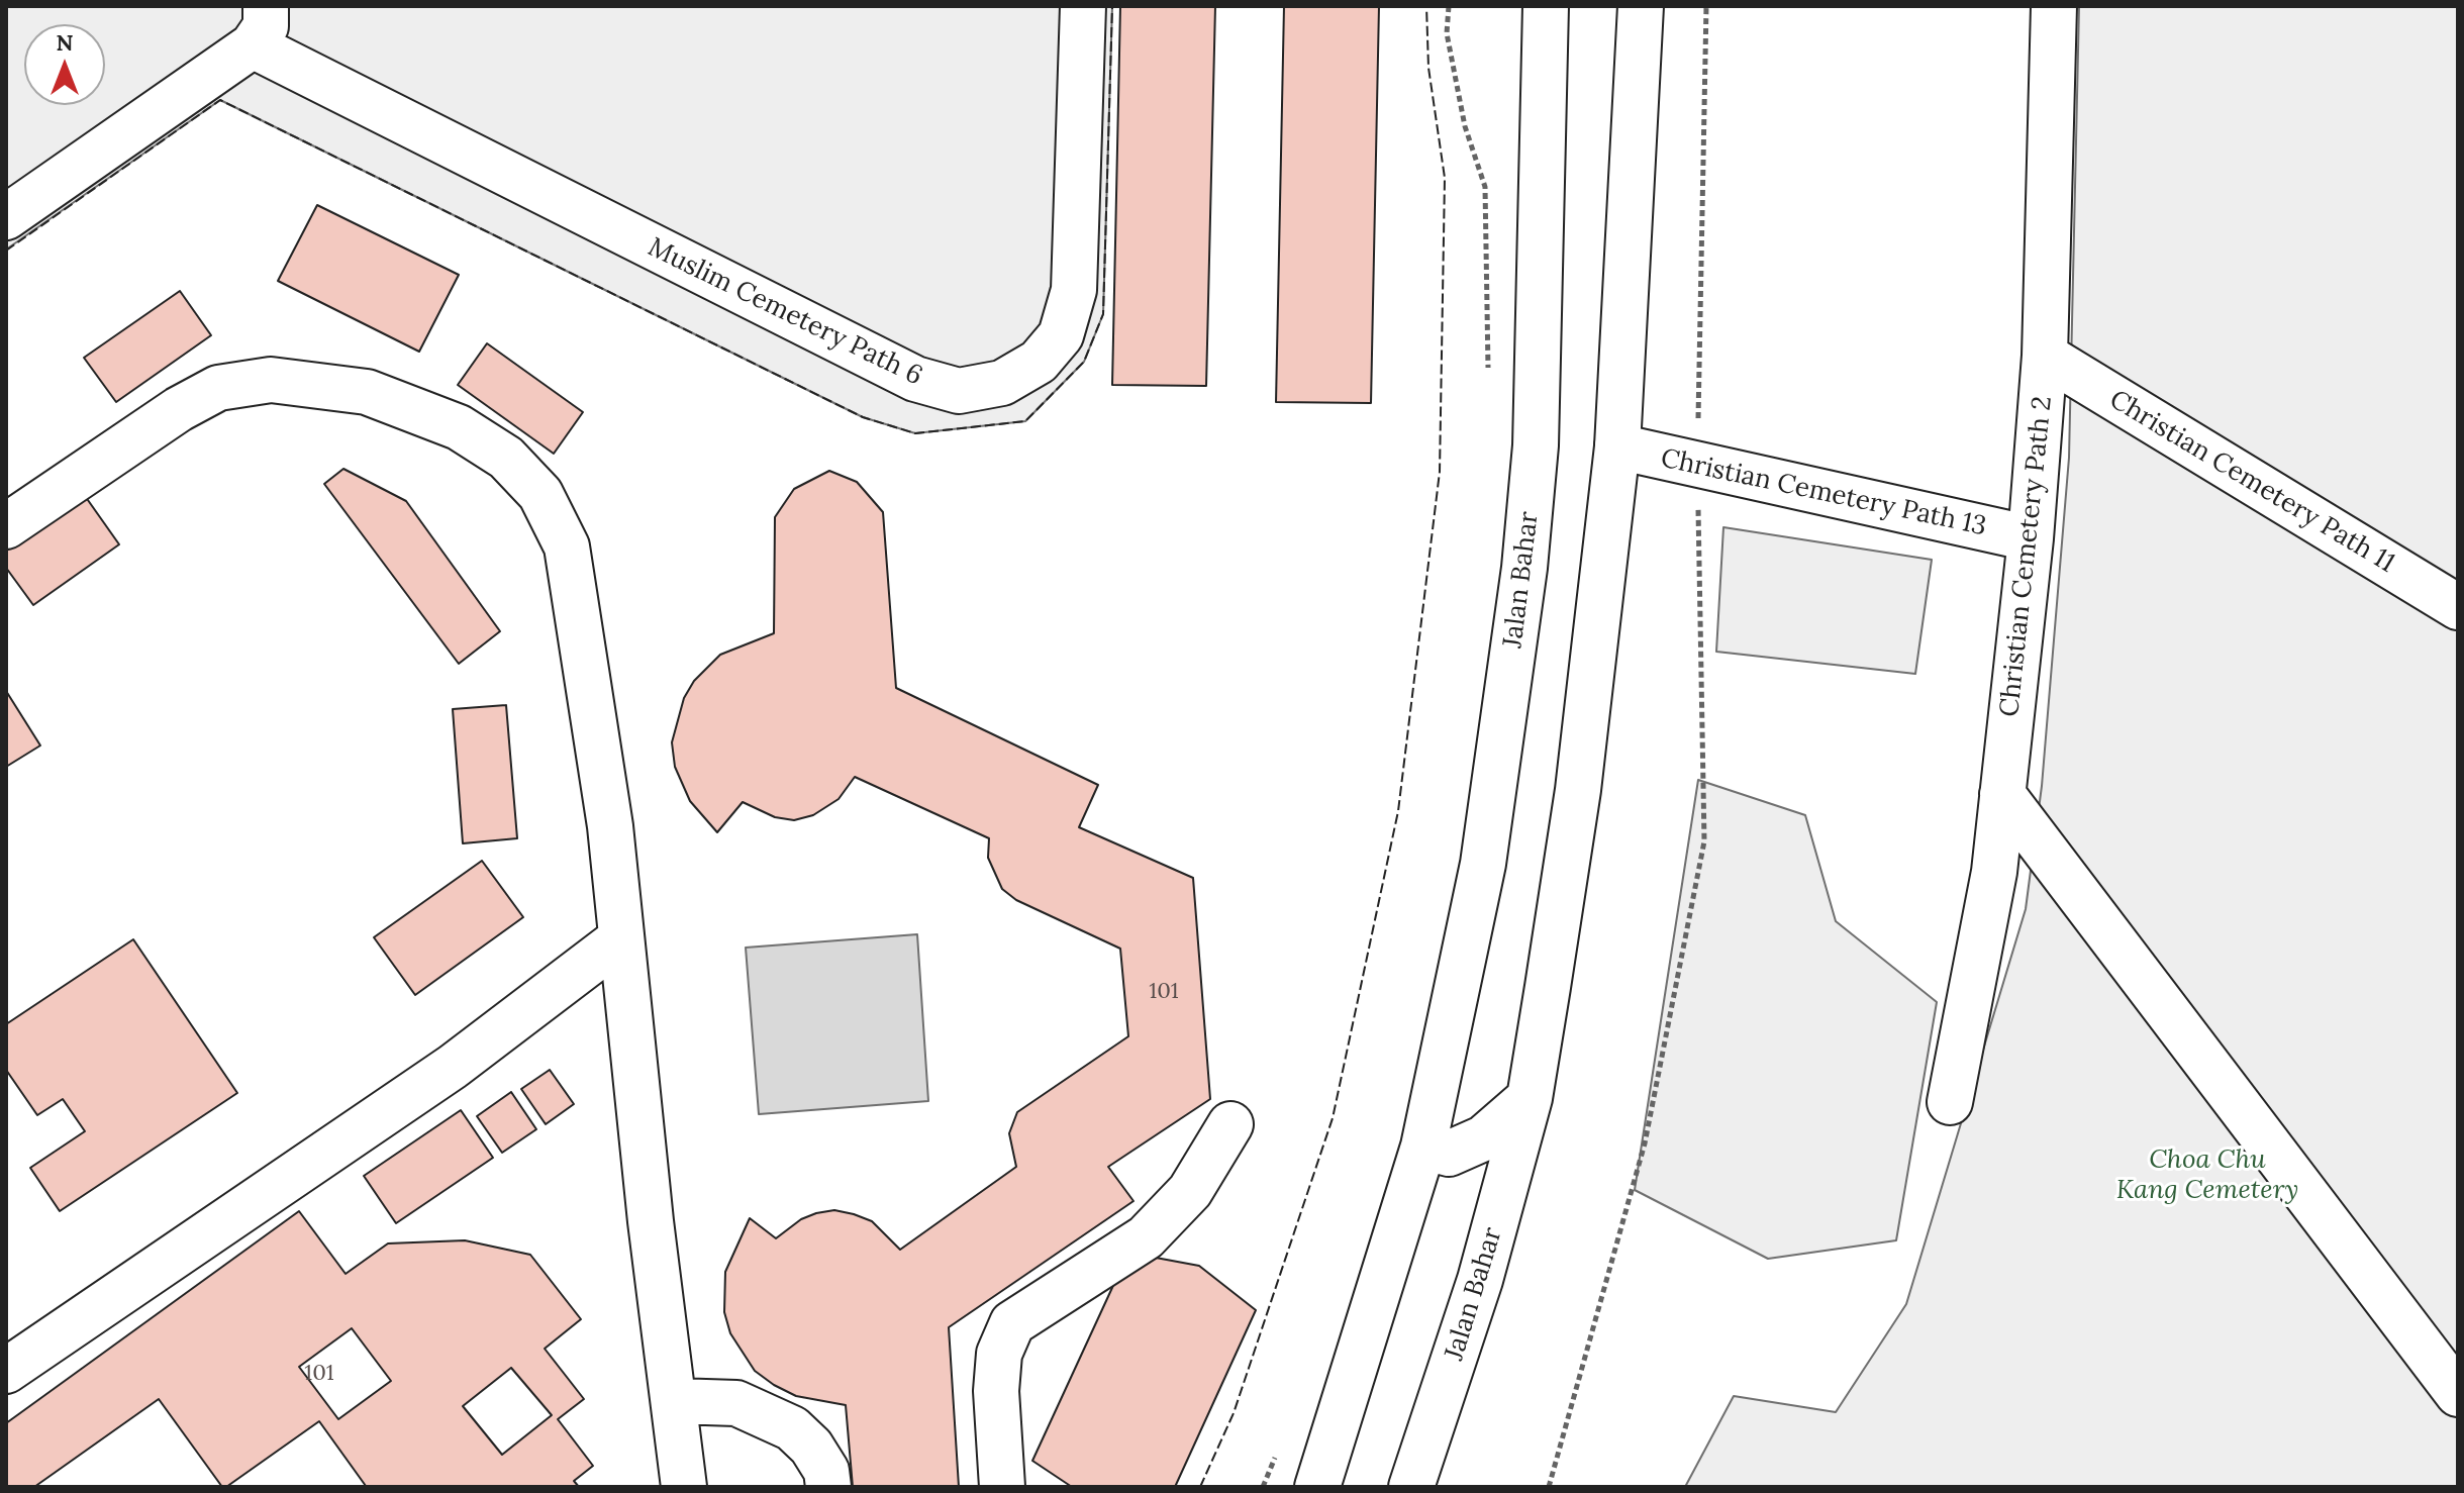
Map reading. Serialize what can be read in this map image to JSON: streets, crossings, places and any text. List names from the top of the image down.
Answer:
{
  "streets": {
    "main road": [
      "Muslim Cemetery Path 6",
      "Christian Cemetery Path 11",
      "Christian Cemetery Path 13",
      "Christian Cemetery Path 2",
      "Jalan Bahar"
    ]
  },
  "crossings": [
    ["Christian Cemetery Path 11", "Christian Cemetery Path 2"],
    ["Christian Cemetery Path 13", "Christian Cemetery Path 2"],
    ["Christian Cemetery Path 13", "Jalan Bahar"]
  ],
  "parks": ["Choa Chu Kang Cemetery"],
  "house_numbers": ["101", "101"],
  "north": "top"
}
